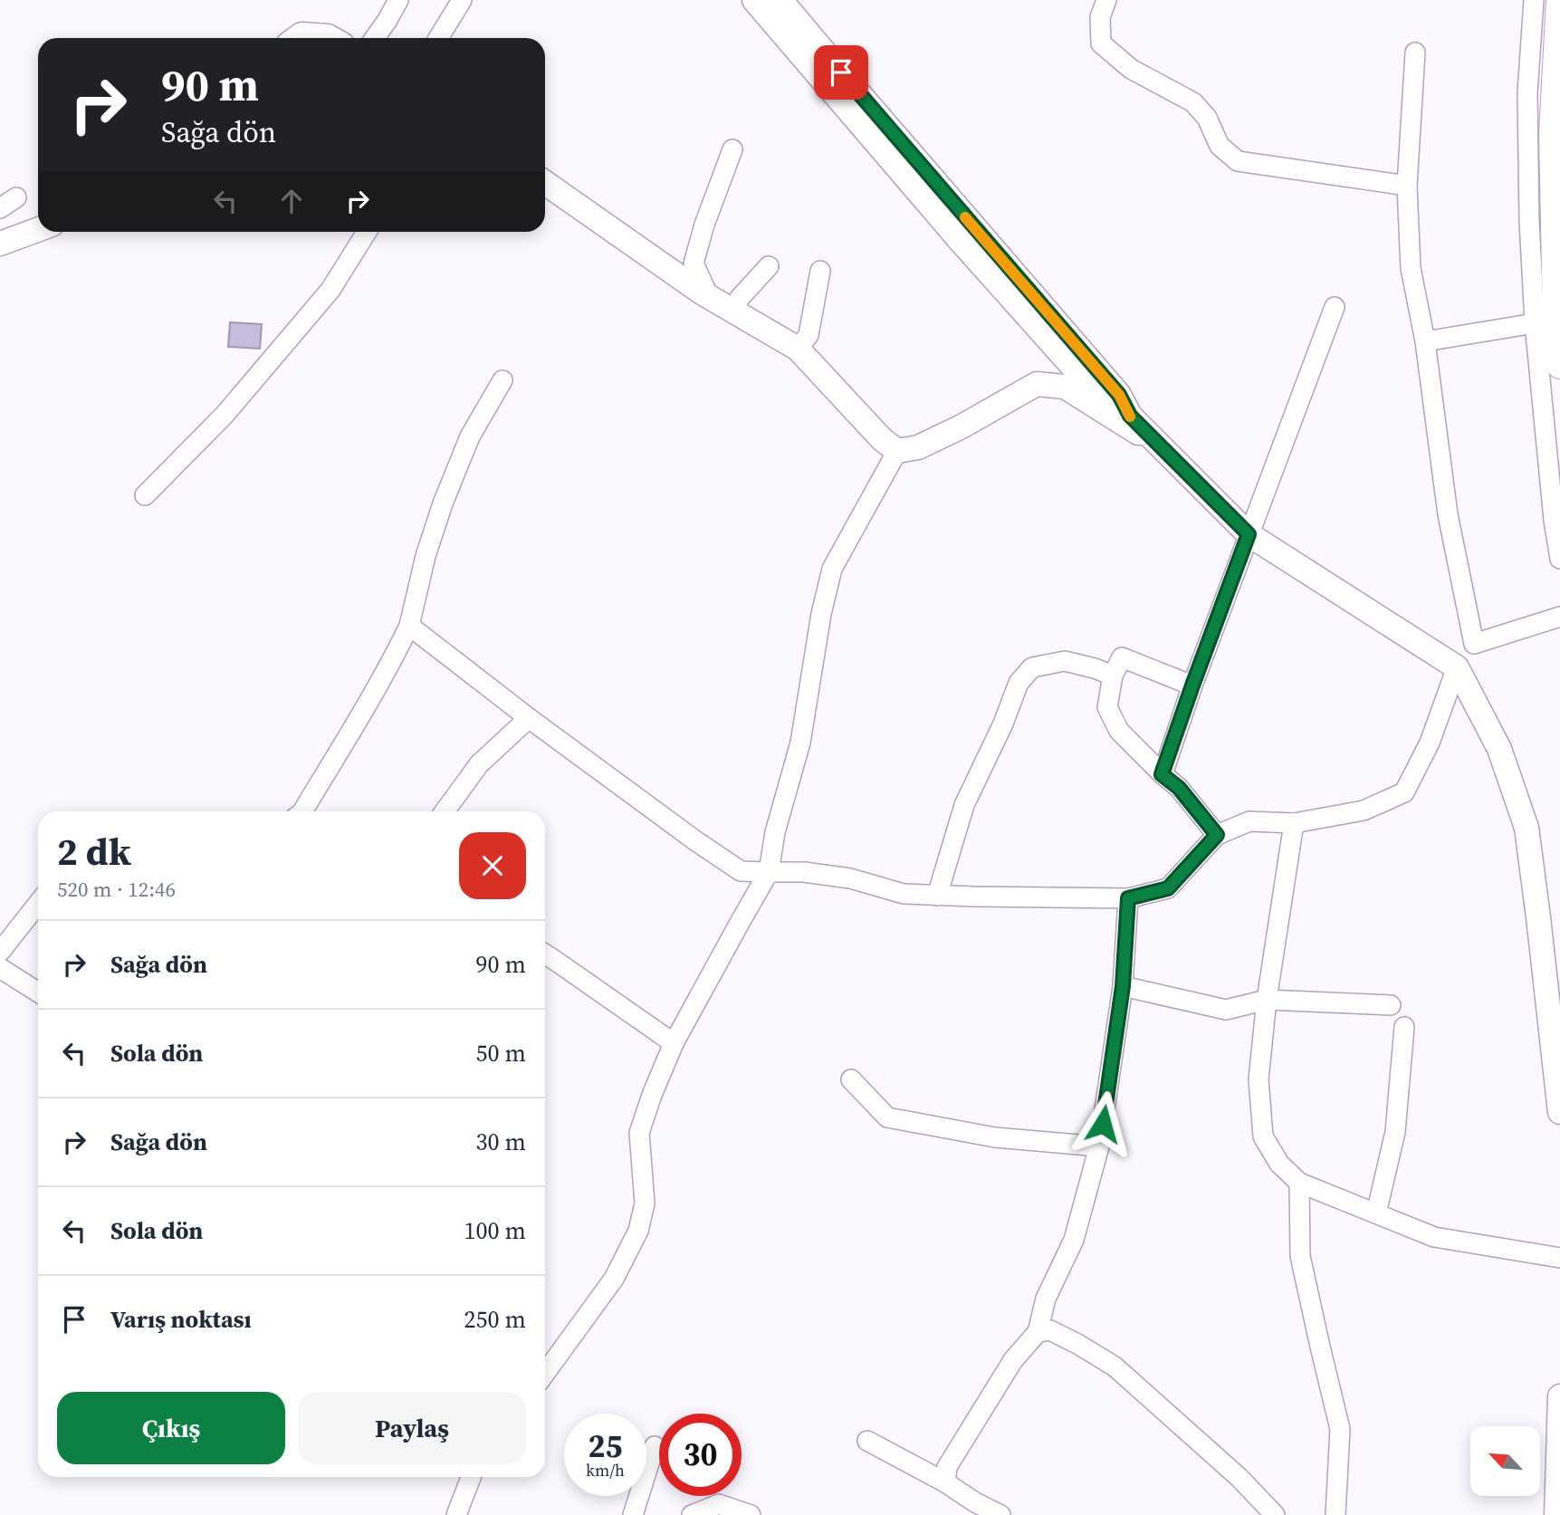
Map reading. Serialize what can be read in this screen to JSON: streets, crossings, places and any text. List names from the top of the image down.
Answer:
{
  "north": "top left",
  "page": {
    "turn": ["90 m", "Sağa dön"],
    "heading": ["2 dk", "520 m · 12:46"],
    "list": [
      {
        "name": "Sağa dön",
        "value": "90 m"
      },
      {
        "name": "Sola dön",
        "value": "50 m"
      },
      {
        "name": "Sağa dön",
        "value": "30 m"
      },
      {
        "name": "Sola dön",
        "value": "100 m"
      },
      {
        "name": "Varış noktası",
        "value": "250 m"
      }
    ],
    "buttons": ["Çıkış", "Paylaş"],
    "speed": "25 km/h",
    "limit": "30"
  }
}
